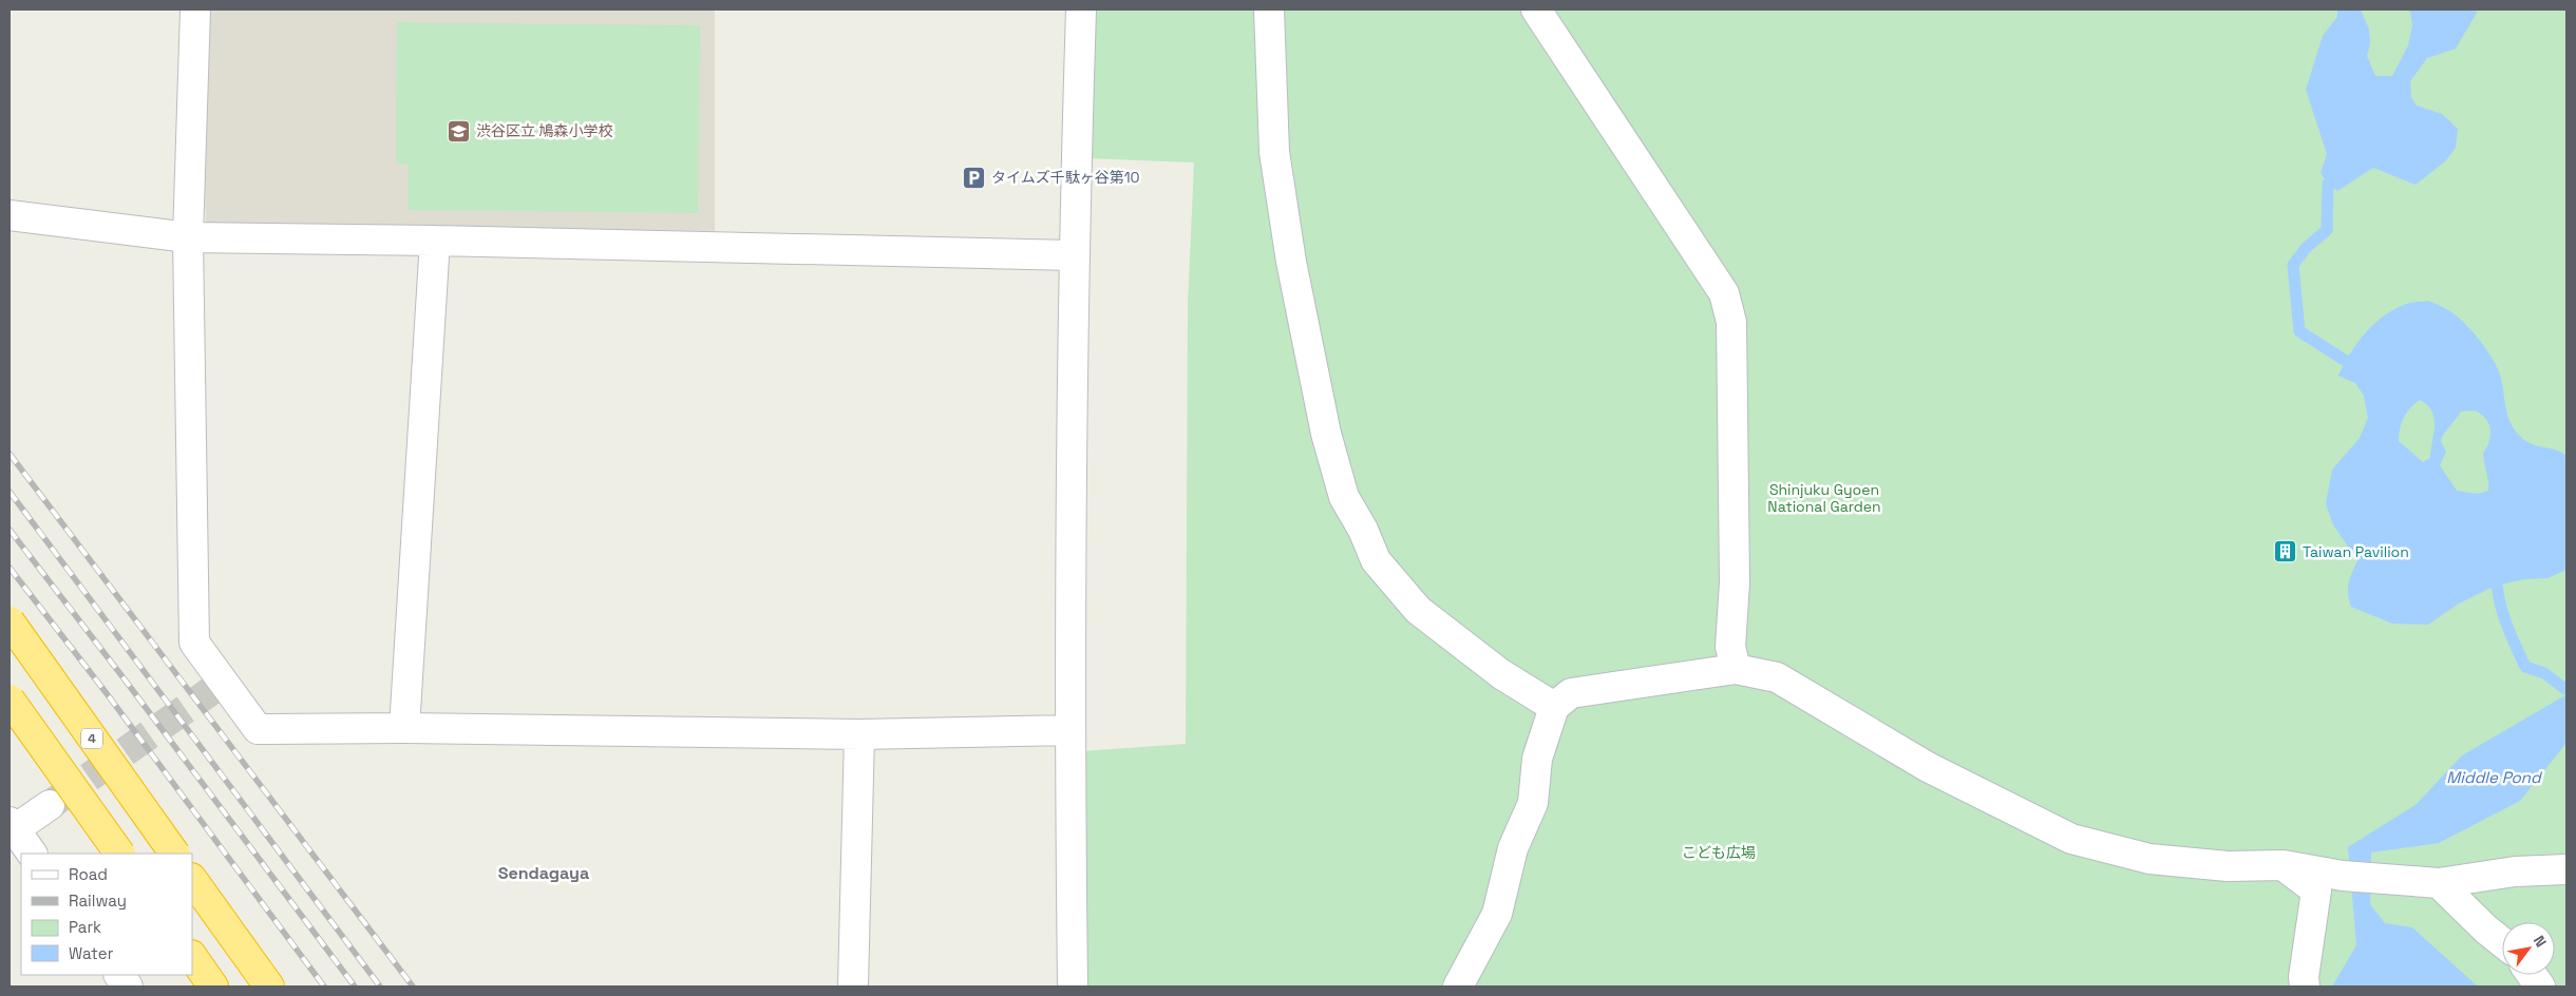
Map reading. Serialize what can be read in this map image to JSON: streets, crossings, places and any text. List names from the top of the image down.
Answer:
{
  "streets": {
    "highway": ["4"]
  },
  "districts": ["Sendagaya"],
  "water": ["Middle Pond"],
  "parks": ["Shinjuku Gyoen National Garden", "こども広場"],
  "places": {
    "school or university": ["渋谷区立 鳩森小学校"],
    "parking": ["タイムズ千駄ヶ谷第10"],
    "building": ["Taiwan Pavilion"]
  },
  "legend": [
    "Road",
    "Railway",
    "Park",
    "Water"
  ],
  "north": "top right"
}
